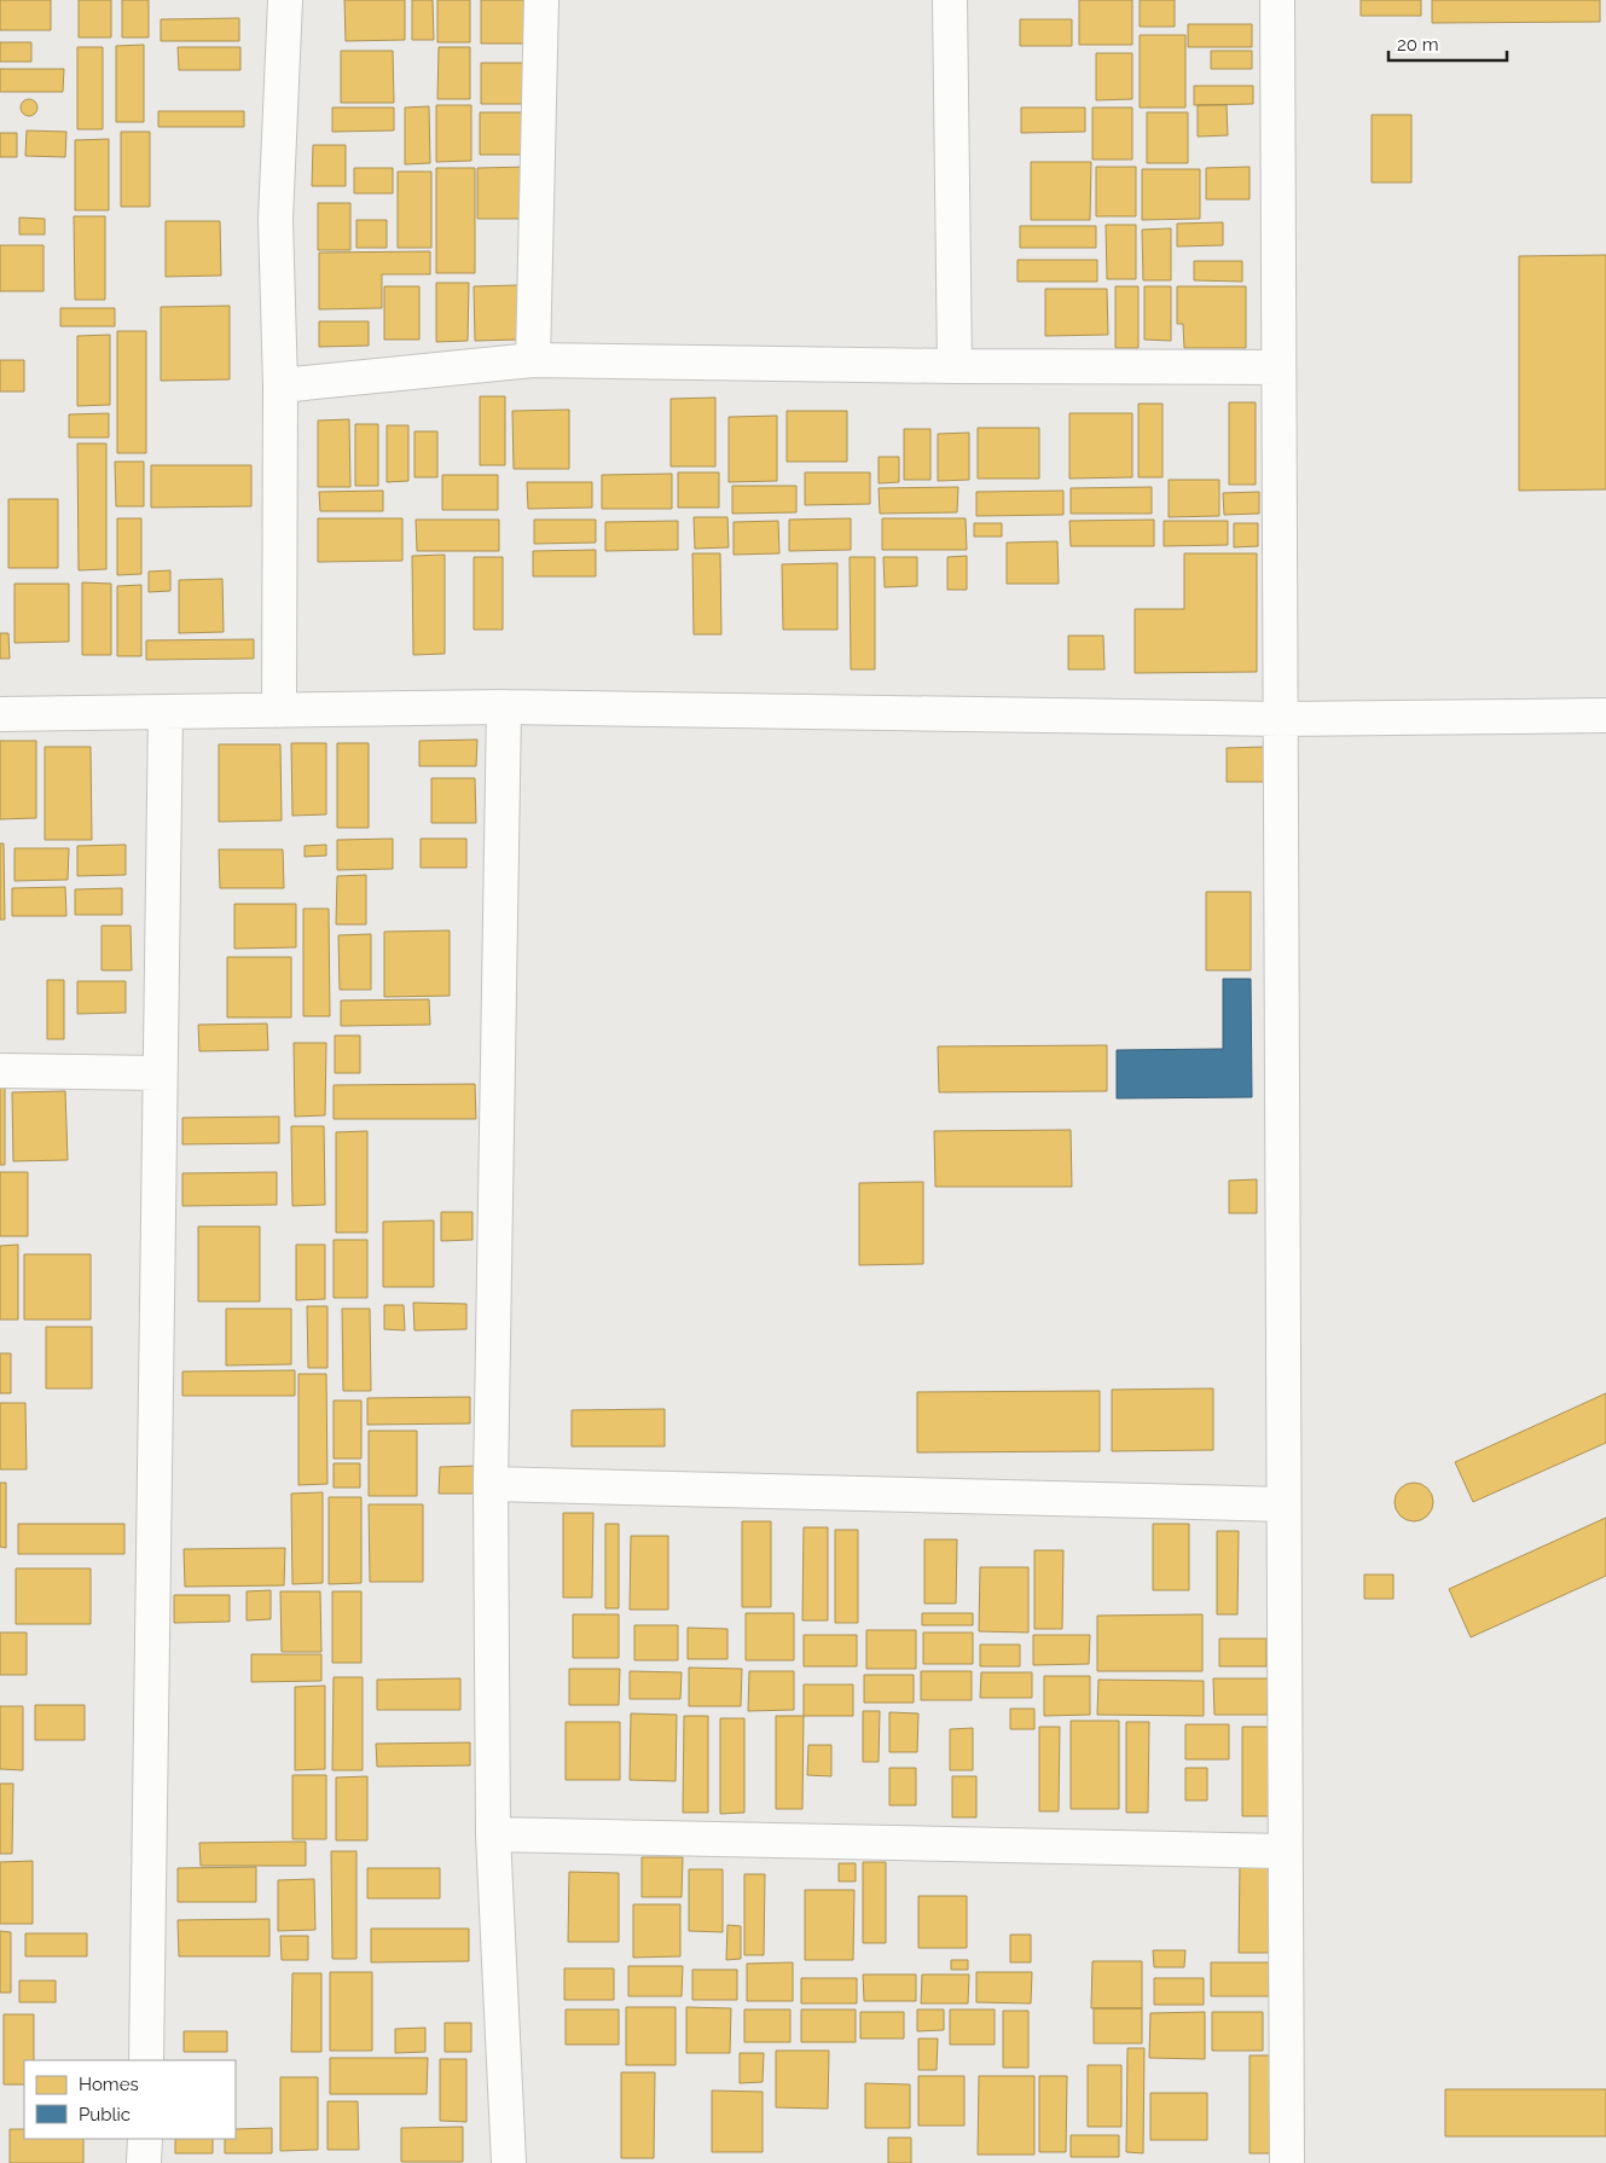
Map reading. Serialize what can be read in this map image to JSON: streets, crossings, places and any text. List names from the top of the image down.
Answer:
{
  "legend": ["Homes", "Public"],
  "scale_bar": "20 m"
}
